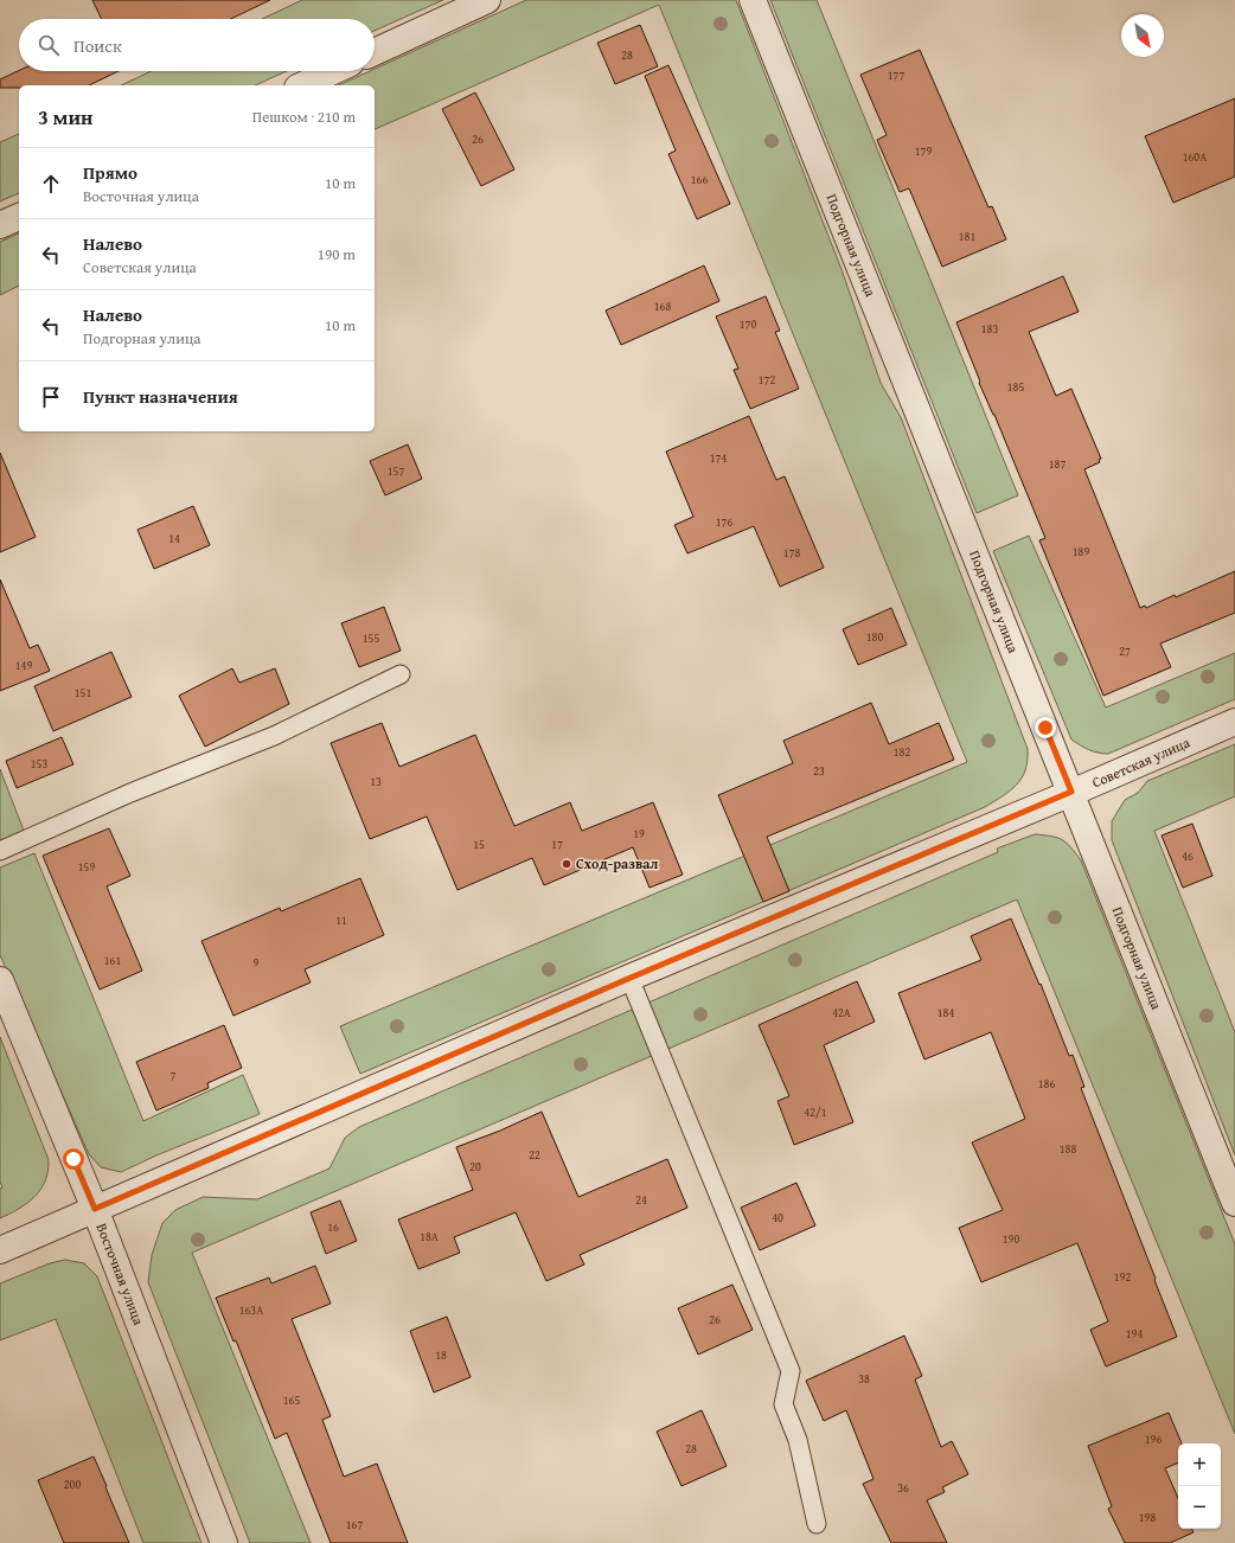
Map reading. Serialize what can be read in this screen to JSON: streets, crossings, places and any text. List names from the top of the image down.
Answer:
{
  "streets": {
    "street": ["Подгорная улица", "Советская улица", "Восточная улица"]
  },
  "crossings": [
    ["Подгорная улица", "Советская улица"],
    ["Советская улица", "Восточная улица"]
  ],
  "places": ["Сход-развал"],
  "house_numbers": [
    "28",
    "177",
    "26",
    "179",
    "160А",
    "166",
    "181",
    "168",
    "170",
    "183",
    "172",
    "185",
    "174",
    "187",
    "157",
    "176",
    "14",
    "189",
    "178",
    "180",
    "155",
    "27",
    "149",
    "151",
    "182",
    "153",
    "23",
    "13",
    "19",
    "15",
    "17",
    "46",
    "159",
    "11",
    "161",
    "9",
    "42А",
    "184",
    "7",
    "186",
    "42/1",
    "188",
    "22",
    "20",
    "24",
    "40",
    "16",
    "18А",
    "190",
    "192",
    "163А",
    "26",
    "194",
    "18",
    "38",
    "165",
    "196",
    "28",
    "200",
    "36",
    "198",
    "167"
  ],
  "north": "bottom right",
  "page": {
    "search": "Поиск",
    "heading": ["3 мин", "Пешком · 210 m"],
    "list": [
      ["Прямо", "Восточная улица", "10 m"],
      ["Налево", "Советская улица", "190 m"],
      ["Налево", "Подгорная улица", "10 m"],
      "Пункт назначения"
    ],
    "map_buttons": ["+", "−"]
  }
}
